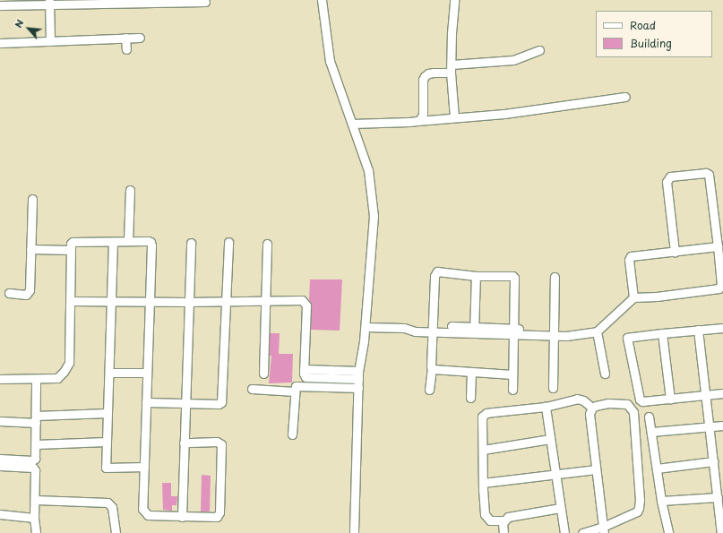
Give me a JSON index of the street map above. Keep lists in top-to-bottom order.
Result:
{
  "legend": ["Road", "Building"],
  "north": "top left"
}
